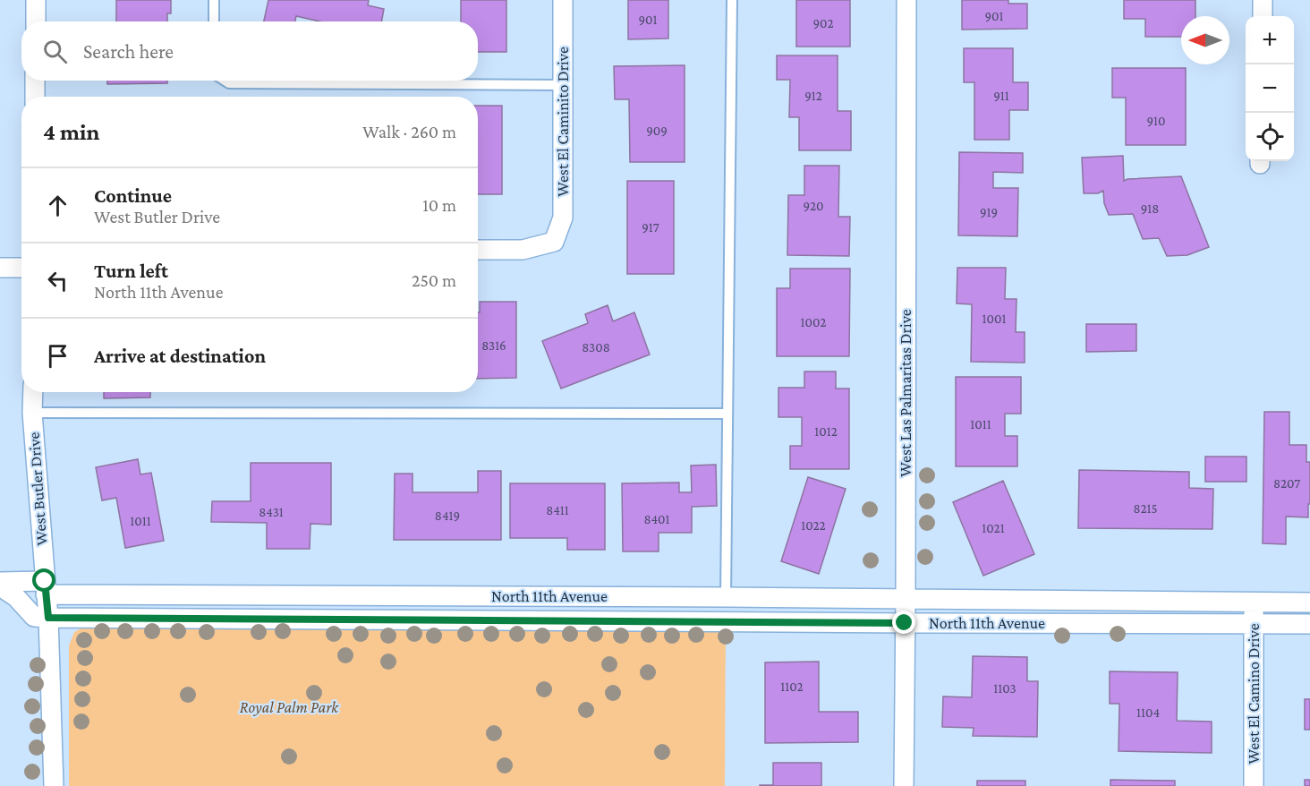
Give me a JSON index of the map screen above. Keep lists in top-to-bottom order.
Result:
{
  "streets": {
    "street": [
      "West El Caminito Drive",
      "West Las Palmaritas Drive",
      "West Butler Drive",
      "North 11th Avenue",
      "West El Camino Drive"
    ]
  },
  "crossings": [
    ["West Las Palmaritas Drive", "North 11th Avenue"],
    ["West Butler Drive", "North 11th Avenue"],
    ["North 11th Avenue", "West El Camino Drive"]
  ],
  "parks": ["Royal Palm Park"],
  "house_numbers": [
    "901",
    "901",
    "902",
    "912",
    "911",
    "910",
    "909",
    "920",
    "918",
    "919",
    "917",
    "1001",
    "1002",
    "8316",
    "8308",
    "1011",
    "1012",
    "8207",
    "8215",
    "8411",
    "8431",
    "8419",
    "8401",
    "1011",
    "1022",
    "1021",
    "1102",
    "1103",
    "1104"
  ],
  "north": "left",
  "page": {
    "map_buttons": ["+", "−"],
    "search": "Search here",
    "heading": ["4 min", "Walk · 260 m"],
    "list": [
      ["Continue", "West Butler Drive", "10 m"],
      ["Turn left", "North 11th Avenue", "250 m"],
      "Arrive at destination"
    ]
  }
}
